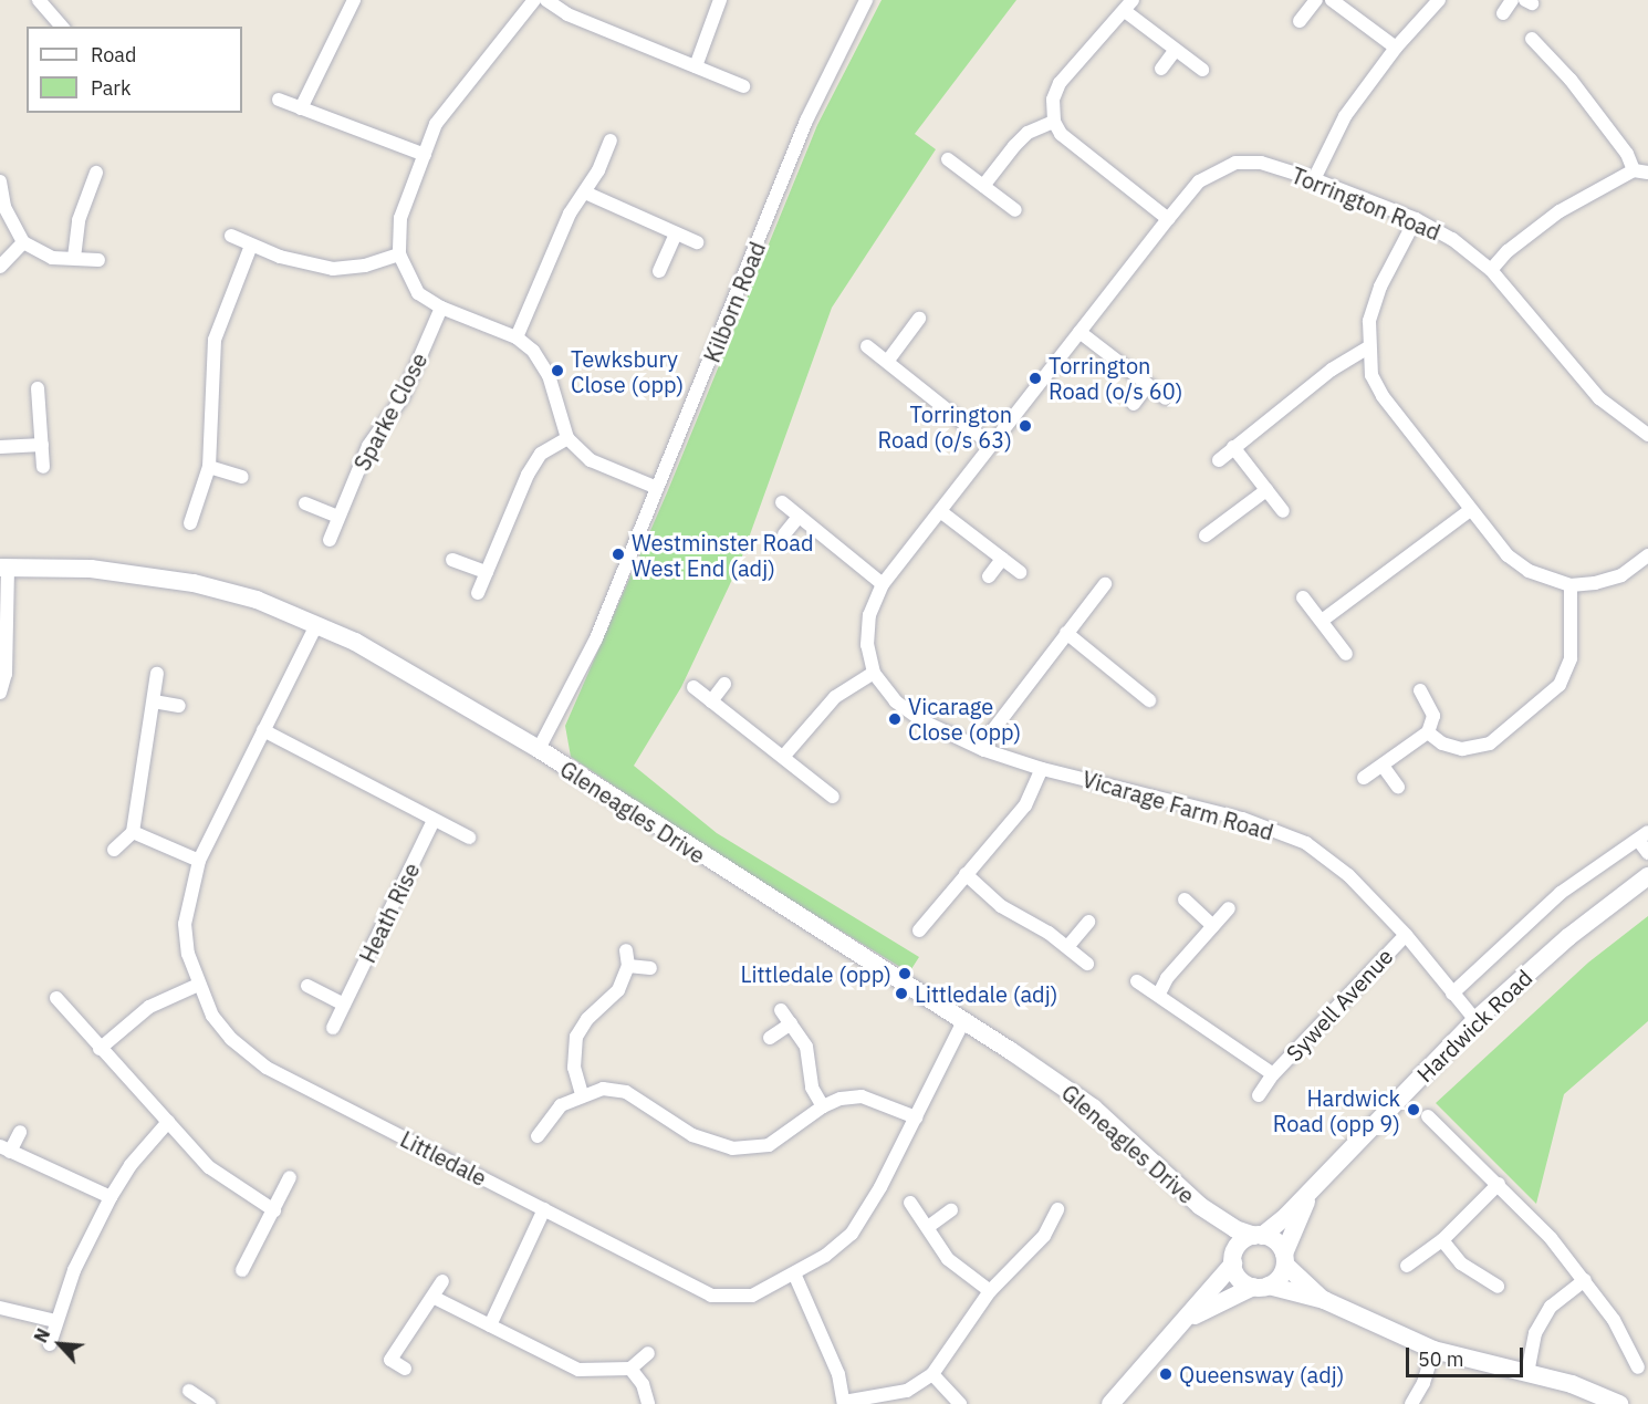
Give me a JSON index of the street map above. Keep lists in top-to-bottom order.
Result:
{
  "streets": {
    "street": [
      "Torrington Road",
      "Kilborn Road",
      "Sparke Close",
      "Vicarage Farm Road",
      "Gleneagles Drive",
      "Heath Rise",
      "Sywell Avenue",
      "Hardwick Road",
      "Littledale"
    ]
  },
  "crossings": [
    ["Torrington Road", "Vicarage Farm Road"],
    ["Kilborn Road", "Gleneagles Drive"],
    ["Vicarage Farm Road", "Sywell Avenue"],
    ["Vicarage Farm Road", "Hardwick Road"],
    ["Gleneagles Drive", "Hardwick Road"],
    ["Gleneagles Drive", "Littledale"]
  ],
  "places": [
    "Tewksbury Close (opp)",
    "Torrington Road (o/s 60)",
    "Torrington Road (o/s 63)",
    "Westminster Road West End (adj)",
    "Vicarage Close (opp)",
    "Littledale (opp)",
    "Littledale (adj)",
    "Hardwick Road (opp 9)",
    "Queensway (adj)"
  ],
  "legend": ["Road", "Park"],
  "scale_bar": "50 m",
  "north": "top left"
}
